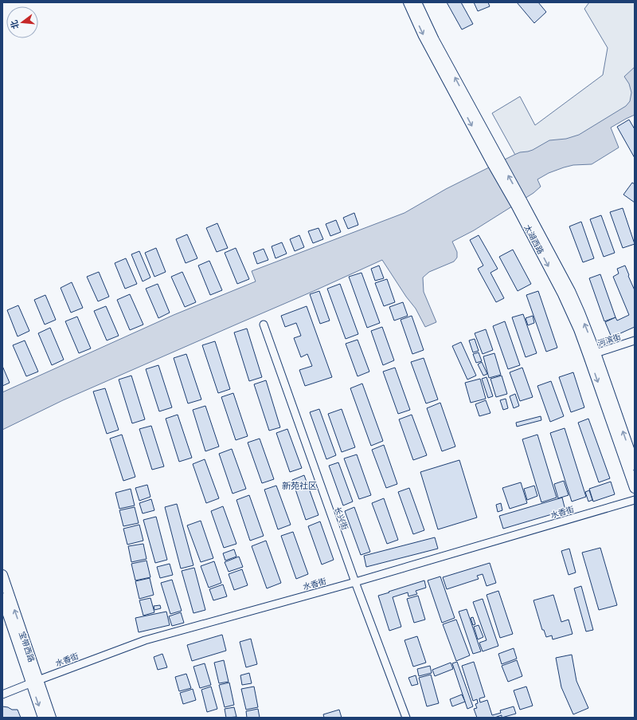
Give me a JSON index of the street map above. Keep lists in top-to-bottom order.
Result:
{
  "streets": {
    "main road": ["太湖西路", "宝带西路"],
    "street": ["河滨街", "水香街", "长兴街"]
  },
  "crossings": [
    ["太湖西路", "河滨街"],
    ["水香街", "长兴街"],
    ["水香街", "宝带西路"]
  ],
  "districts": ["新苑社区"],
  "north": "left"
}
